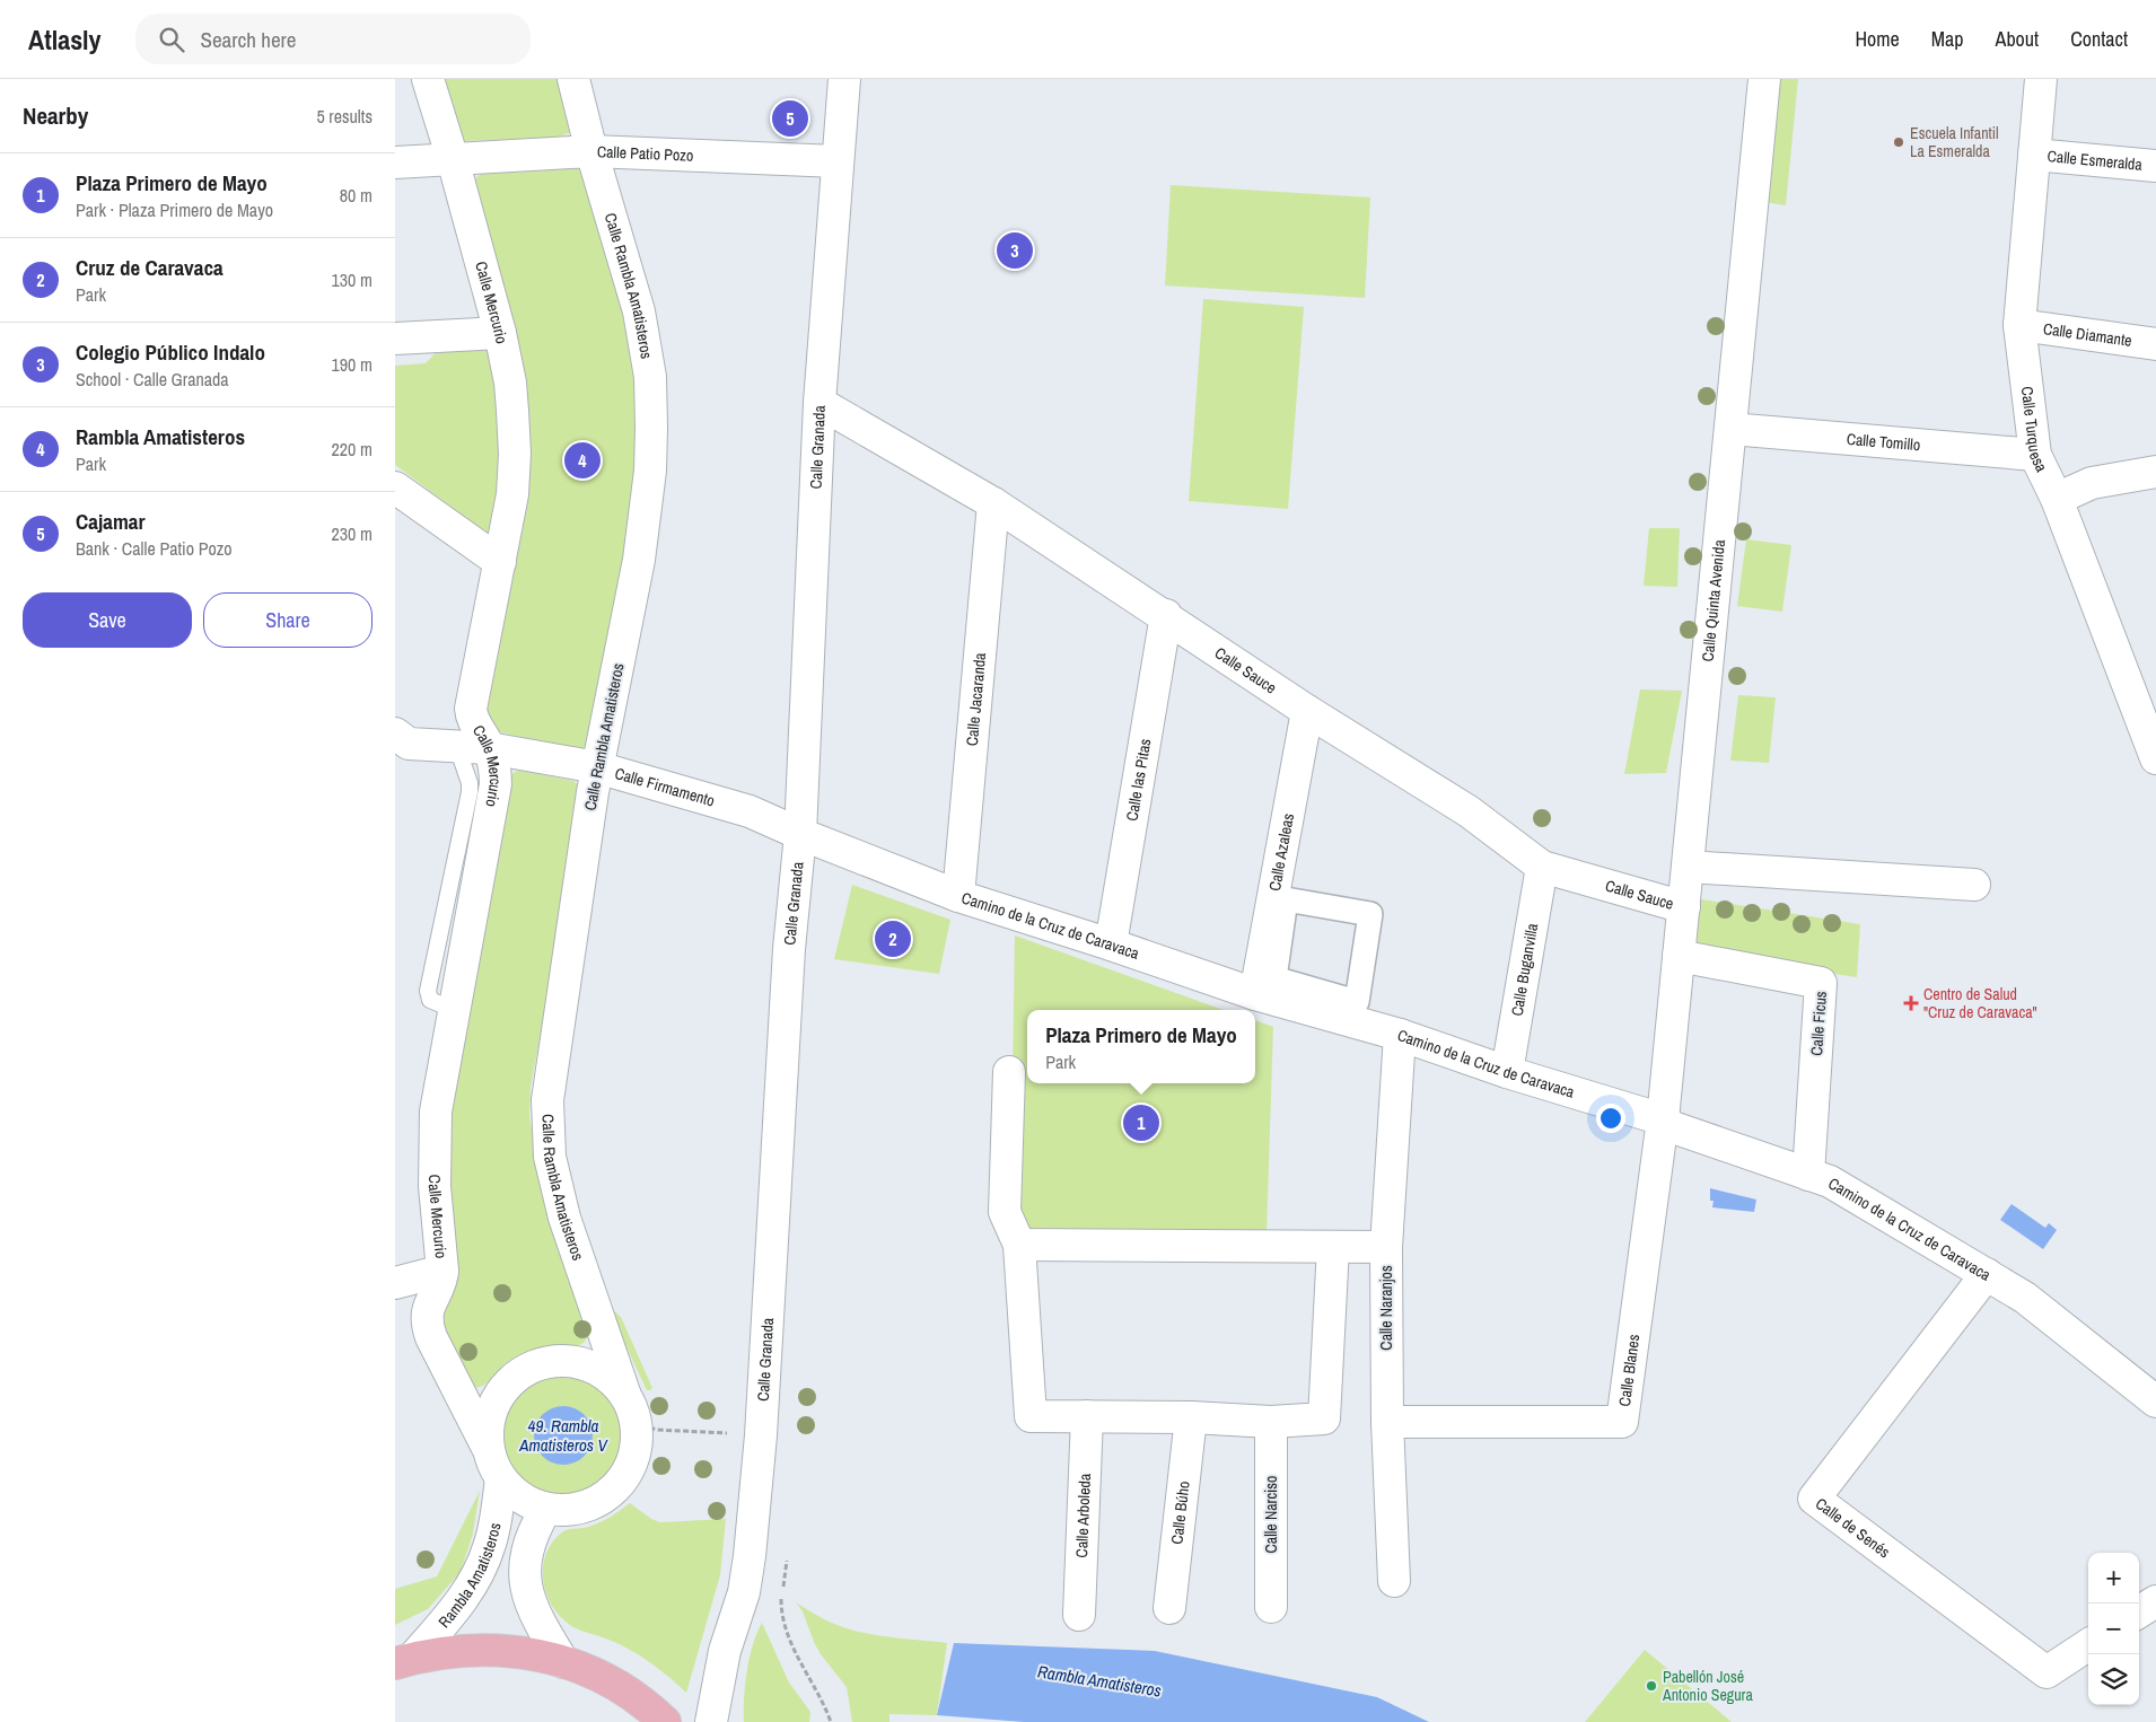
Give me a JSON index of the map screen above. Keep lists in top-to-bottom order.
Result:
{
  "streets": {
    "street": [
      "Calle Patio Pozo",
      "Calle Esmeralda",
      "Calle Rambla Amatisteros",
      "Calle Mercurio",
      "Calle Diamante",
      "Calle Turquesa",
      "Calle Tomillo",
      "Calle Granada",
      "Calle Quinta Avenida",
      "Calle Sauce",
      "Calle Jacaranda",
      "Calle las Pitas",
      "Calle Firmamento",
      "Calle Azaleas",
      "Camino de la Cruz de Caravaca",
      "Calle Buganvilla",
      "Calle Ficus",
      "Calle Naranjos",
      "Calle Blanes",
      "Calle Búho",
      "Calle Narciso",
      "Calle Arboleda",
      "Calle de Senés",
      "Rambla Amatisteros"
    ]
  },
  "crossings": [
    ["Calle Patio Pozo", "Calle Rambla Amatisteros"],
    ["Calle Patio Pozo", "Calle Mercurio"],
    ["Calle Patio Pozo", "Calle Granada"],
    ["Calle Esmeralda", "Calle Turquesa"],
    ["Calle Rambla Amatisteros", "Calle Mercurio"],
    ["Calle Rambla Amatisteros", "Calle Firmamento"],
    ["Calle Rambla Amatisteros", "Rambla Amatisteros"],
    ["Calle Mercurio", "Calle Firmamento"],
    ["Calle Mercurio", "Rambla Amatisteros"],
    ["Calle Diamante", "Calle Turquesa"],
    ["Calle Turquesa", "Calle Tomillo"],
    ["Calle Tomillo", "Calle Quinta Avenida"],
    ["Calle Granada", "Calle Sauce"],
    ["Calle Granada", "Calle Firmamento"],
    ["Calle Granada", "Camino de la Cruz de Caravaca"],
    ["Calle Quinta Avenida", "Calle Sauce"],
    ["Calle Quinta Avenida", "Camino de la Cruz de Caravaca"],
    ["Calle Quinta Avenida", "Calle Ficus"],
    ["Calle Quinta Avenida", "Calle Blanes"],
    ["Calle Sauce", "Calle Jacaranda"],
    ["Calle Sauce", "Calle las Pitas"],
    ["Calle Sauce", "Calle Azaleas"],
    ["Calle Sauce", "Calle Buganvilla"],
    ["Calle Jacaranda", "Camino de la Cruz de Caravaca"],
    ["Calle las Pitas", "Camino de la Cruz de Caravaca"],
    ["Calle Firmamento", "Camino de la Cruz de Caravaca"],
    ["Calle Azaleas", "Camino de la Cruz de Caravaca"],
    ["Camino de la Cruz de Caravaca", "Calle Buganvilla"],
    ["Camino de la Cruz de Caravaca", "Calle Ficus"],
    ["Camino de la Cruz de Caravaca", "Calle Naranjos"],
    ["Camino de la Cruz de Caravaca", "Calle Blanes"],
    ["Camino de la Cruz de Caravaca", "Calle de Senés"],
    ["Calle Naranjos", "Calle Blanes"]
  ],
  "water": ["49. Rambla Amatisteros V", "Rambla Amatisteros"],
  "places": {
    "other": ["Escuela Infantil La Esmeralda", "Pabellón José Antonio Segura"],
    "health": ["Centro de Salud \"Cruz de Caravaca\""]
  },
  "page": {
    "header": "Atlasly",
    "search": "Search here",
    "nav": [
      "Home",
      "Map",
      "About",
      "Contact"
    ],
    "heading": ["Nearby", "5 results"],
    "pins": [
      "5",
      "3",
      "4",
      "2",
      "1"
    ],
    "list": [
      {
        "mark": "1",
        "name": "Plaza Primero de Mayo",
        "note": "Park · Plaza Primero de Mayo",
        "value": "80 m"
      },
      {
        "mark": "2",
        "name": "Cruz de Caravaca",
        "note": "Park",
        "value": "130 m"
      },
      {
        "mark": "3",
        "name": "Colegio Público Indalo",
        "note": "School · Calle Granada",
        "value": "190 m"
      },
      {
        "mark": "4",
        "name": "Rambla Amatisteros",
        "note": "Park",
        "value": "220 m"
      },
      {
        "mark": "5",
        "name": "Cajamar",
        "note": "Bank · Calle Patio Pozo",
        "value": "230 m"
      }
    ],
    "buttons": ["Save", "Share"],
    "popup": ["Plaza Primero de Mayo", "Park"],
    "map_buttons": ["+", "−"]
  }
}
